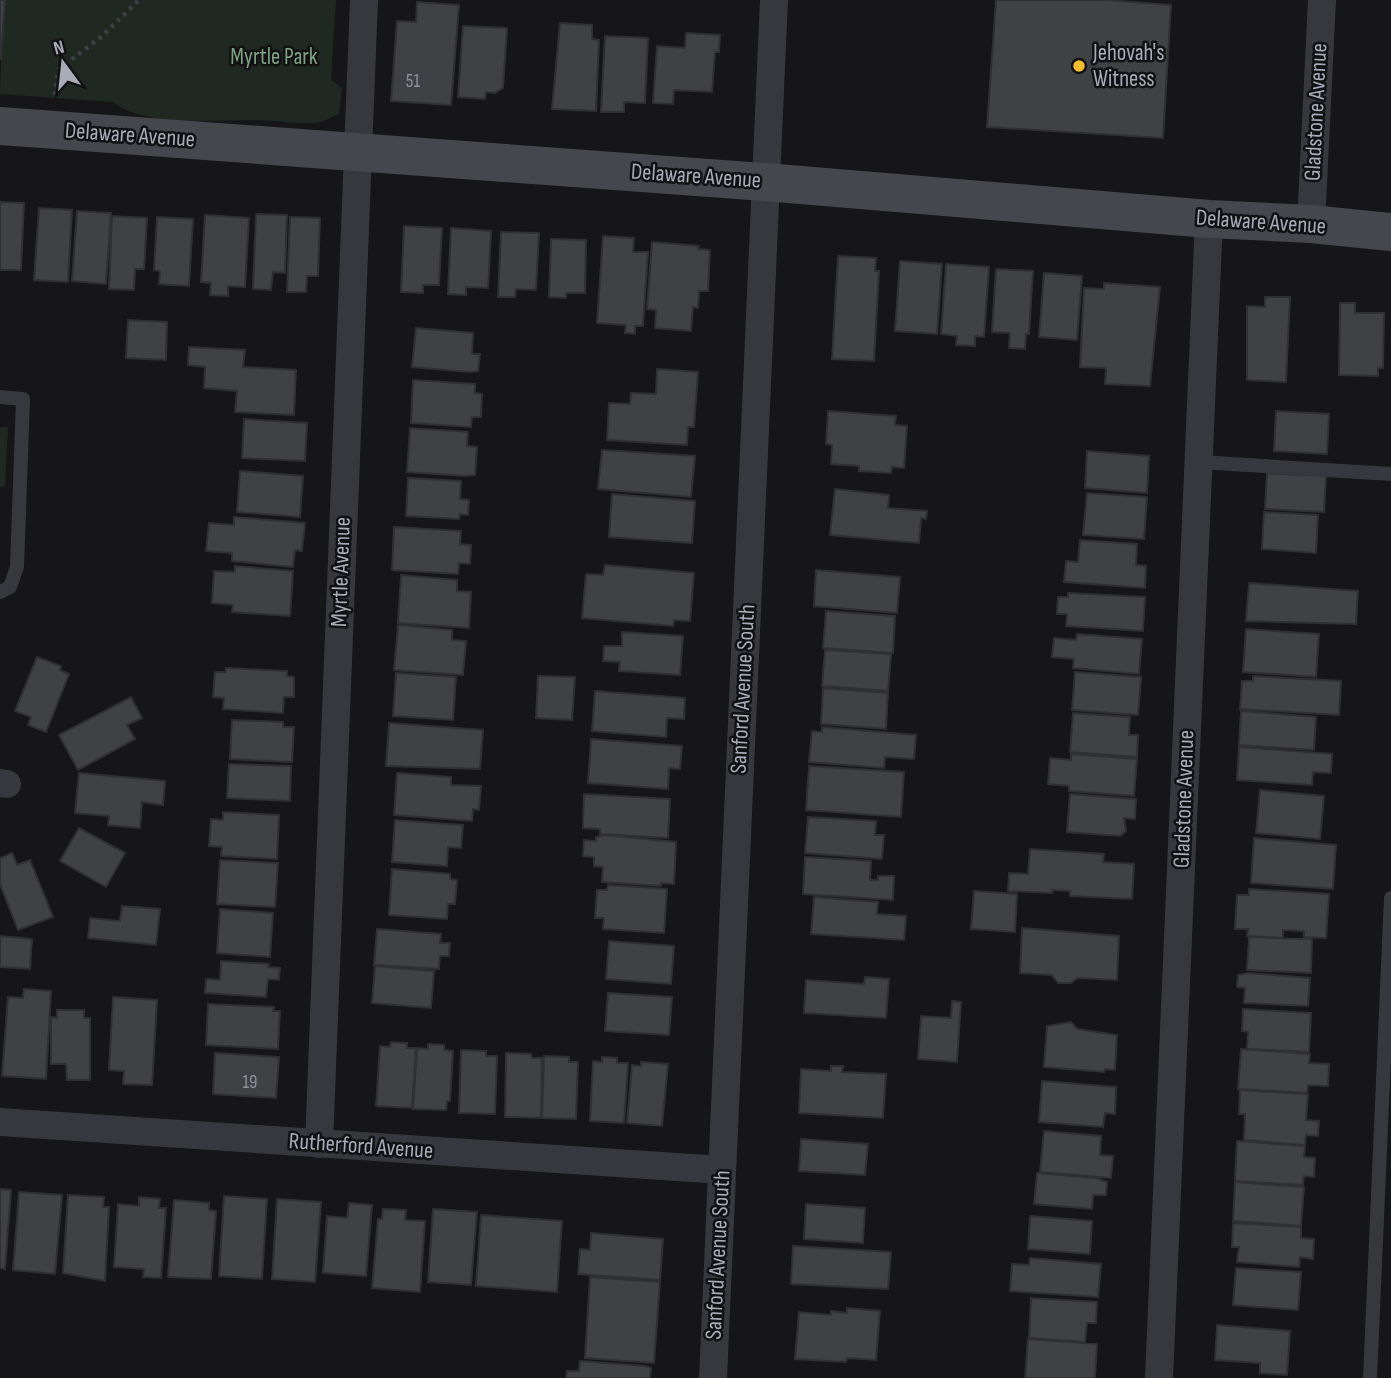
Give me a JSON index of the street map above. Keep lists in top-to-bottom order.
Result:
{
  "streets": {
    "street": [
      "Gladstone Avenue",
      "Delaware Avenue",
      "Myrtle Avenue",
      "Sanford Avenue South",
      "Rutherford Avenue"
    ]
  },
  "crossings": [
    ["Gladstone Avenue", "Delaware Avenue"],
    ["Delaware Avenue", "Myrtle Avenue"],
    ["Delaware Avenue", "Sanford Avenue South"],
    ["Myrtle Avenue", "Rutherford Avenue"],
    ["Sanford Avenue South", "Rutherford Avenue"]
  ],
  "parks": ["Myrtle Park"],
  "places": ["Jehovah's Witness"],
  "house_numbers": ["51", "19"],
  "north": "top"
}
